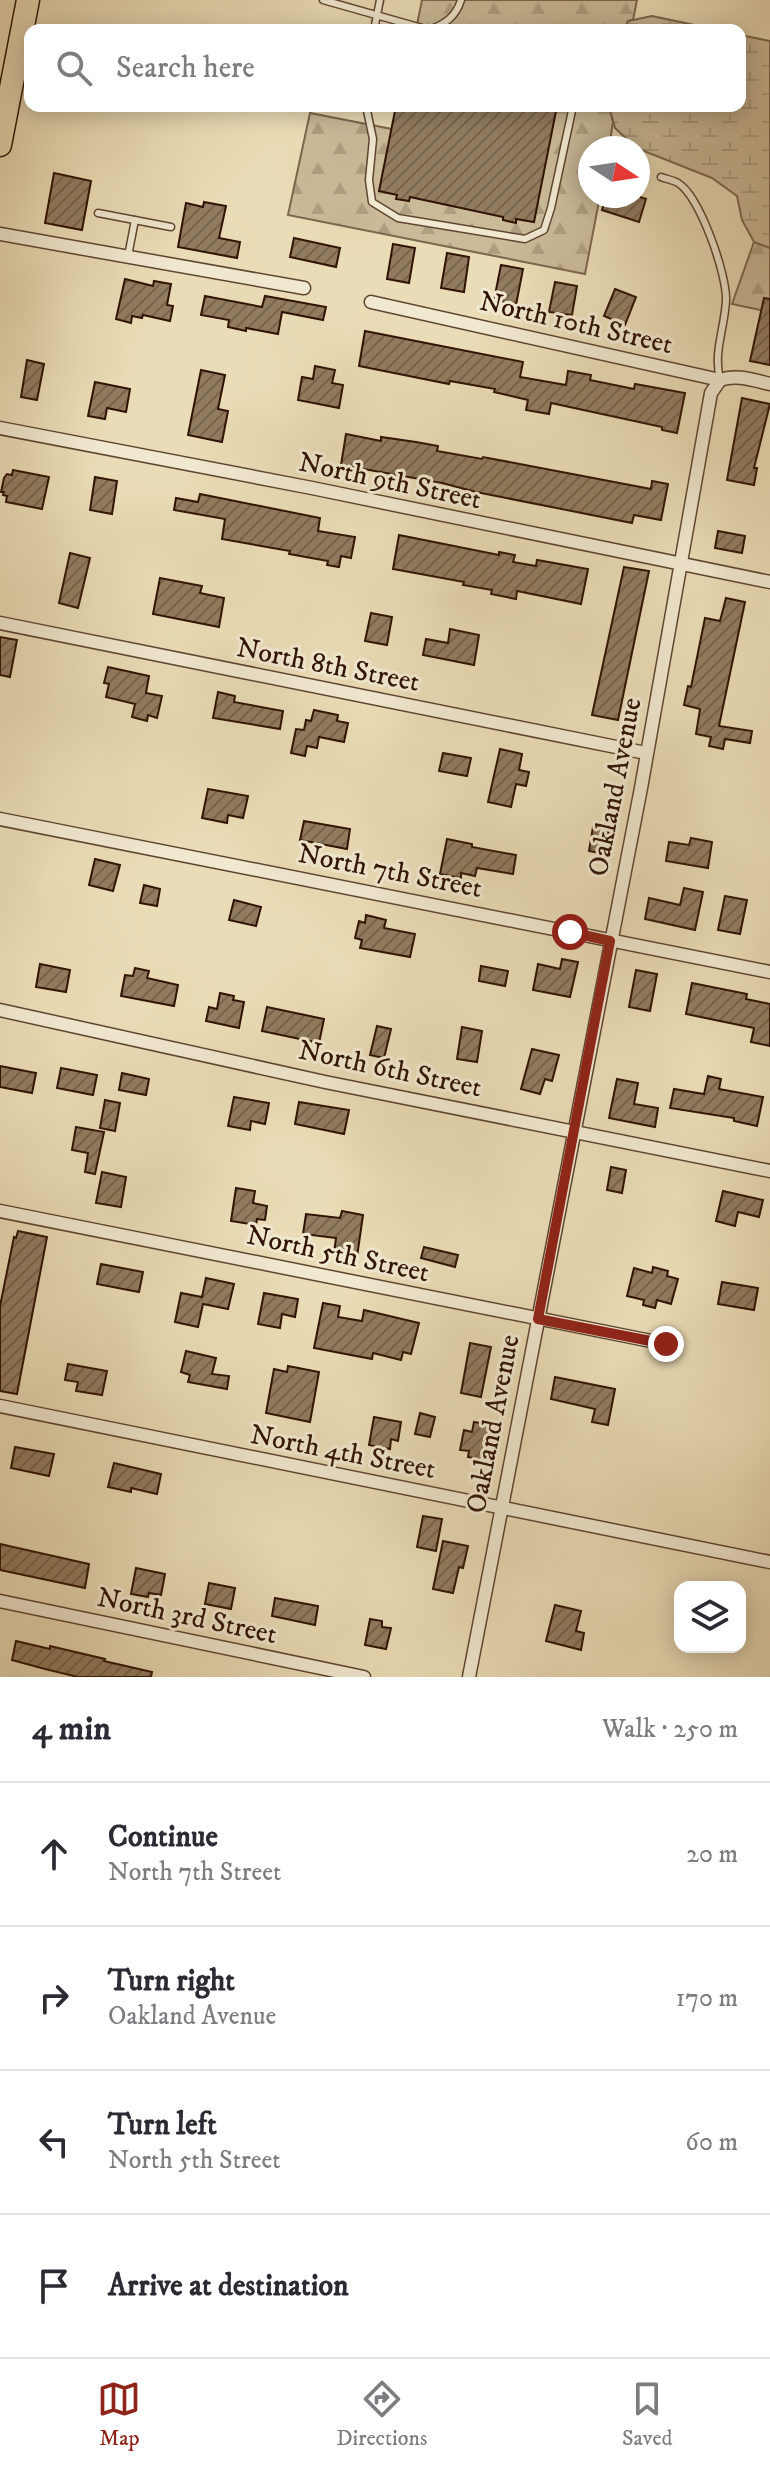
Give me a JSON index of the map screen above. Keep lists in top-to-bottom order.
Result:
{
  "streets": {
    "street": [
      "North 10th Street",
      "North 9th Street",
      "North 8th Street",
      "Oakland Avenue",
      "North 7th Street",
      "North 6th Street",
      "North 5th Street",
      "North 4th Street",
      "North 3rd Street"
    ]
  },
  "crossings": [
    ["North 10th Street", "Oakland Avenue"],
    ["North 9th Street", "Oakland Avenue"],
    ["North 8th Street", "Oakland Avenue"],
    ["Oakland Avenue", "North 7th Street"],
    ["Oakland Avenue", "North 6th Street"],
    ["Oakland Avenue", "North 5th Street"],
    ["Oakland Avenue", "North 4th Street"]
  ],
  "north": "right",
  "page": {
    "search": "Search here",
    "heading": ["4 min", "Walk · 250 m"],
    "list": [
      ["Continue", "North 7th Street", "20 m"],
      ["Turn right", "Oakland Avenue", "170 m"],
      ["Turn left", "North 5th Street", "60 m"],
      "Arrive at destination"
    ],
    "nav": ["Map", "Directions", "Saved"]
  }
}
